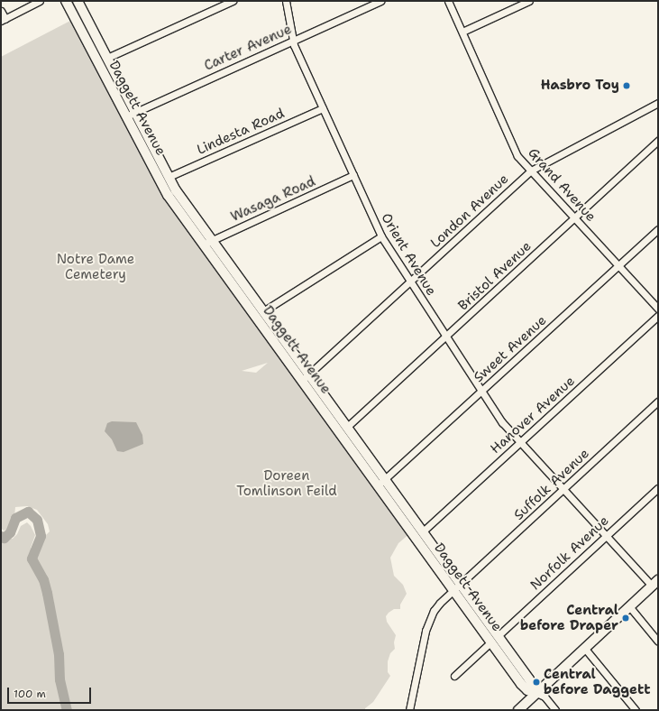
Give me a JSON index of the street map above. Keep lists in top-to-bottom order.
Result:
{
  "streets": {
    "street": [
      "Carter Avenue",
      "Daggett Avenue",
      "Lindesta Road",
      "Grand Avenue",
      "Wasaga Road",
      "London Avenue",
      "Orient Avenue",
      "Bristol Avenue",
      "Sweet Avenue",
      "Hanover Avenue",
      "Suffolk Avenue",
      "Norfolk Avenue"
    ]
  },
  "crossings": [
    ["Carter Avenue", "Daggett Avenue"],
    ["Carter Avenue", "Orient Avenue"],
    ["Daggett Avenue", "Lindesta Road"],
    ["Daggett Avenue", "Wasaga Road"],
    ["Daggett Avenue", "London Avenue"],
    ["Daggett Avenue", "Bristol Avenue"],
    ["Daggett Avenue", "Sweet Avenue"],
    ["Daggett Avenue", "Hanover Avenue"],
    ["Daggett Avenue", "Suffolk Avenue"],
    ["Daggett Avenue", "Norfolk Avenue"],
    ["Lindesta Road", "Orient Avenue"],
    ["Grand Avenue", "London Avenue"],
    ["Grand Avenue", "Bristol Avenue"],
    ["Grand Avenue", "Sweet Avenue"],
    ["Wasaga Road", "Orient Avenue"],
    ["London Avenue", "Orient Avenue"],
    ["Orient Avenue", "Bristol Avenue"],
    ["Orient Avenue", "Sweet Avenue"],
    ["Orient Avenue", "Hanover Avenue"],
    ["Orient Avenue", "Suffolk Avenue"],
    ["Orient Avenue", "Norfolk Avenue"]
  ],
  "parks": ["Notre Dame Cemetery", "Doreen Tomlinson Feild"],
  "places": ["Hasbro Toy", "Central before Draper", "Central before Daggett"],
  "scale_bar": "100 m"
}
